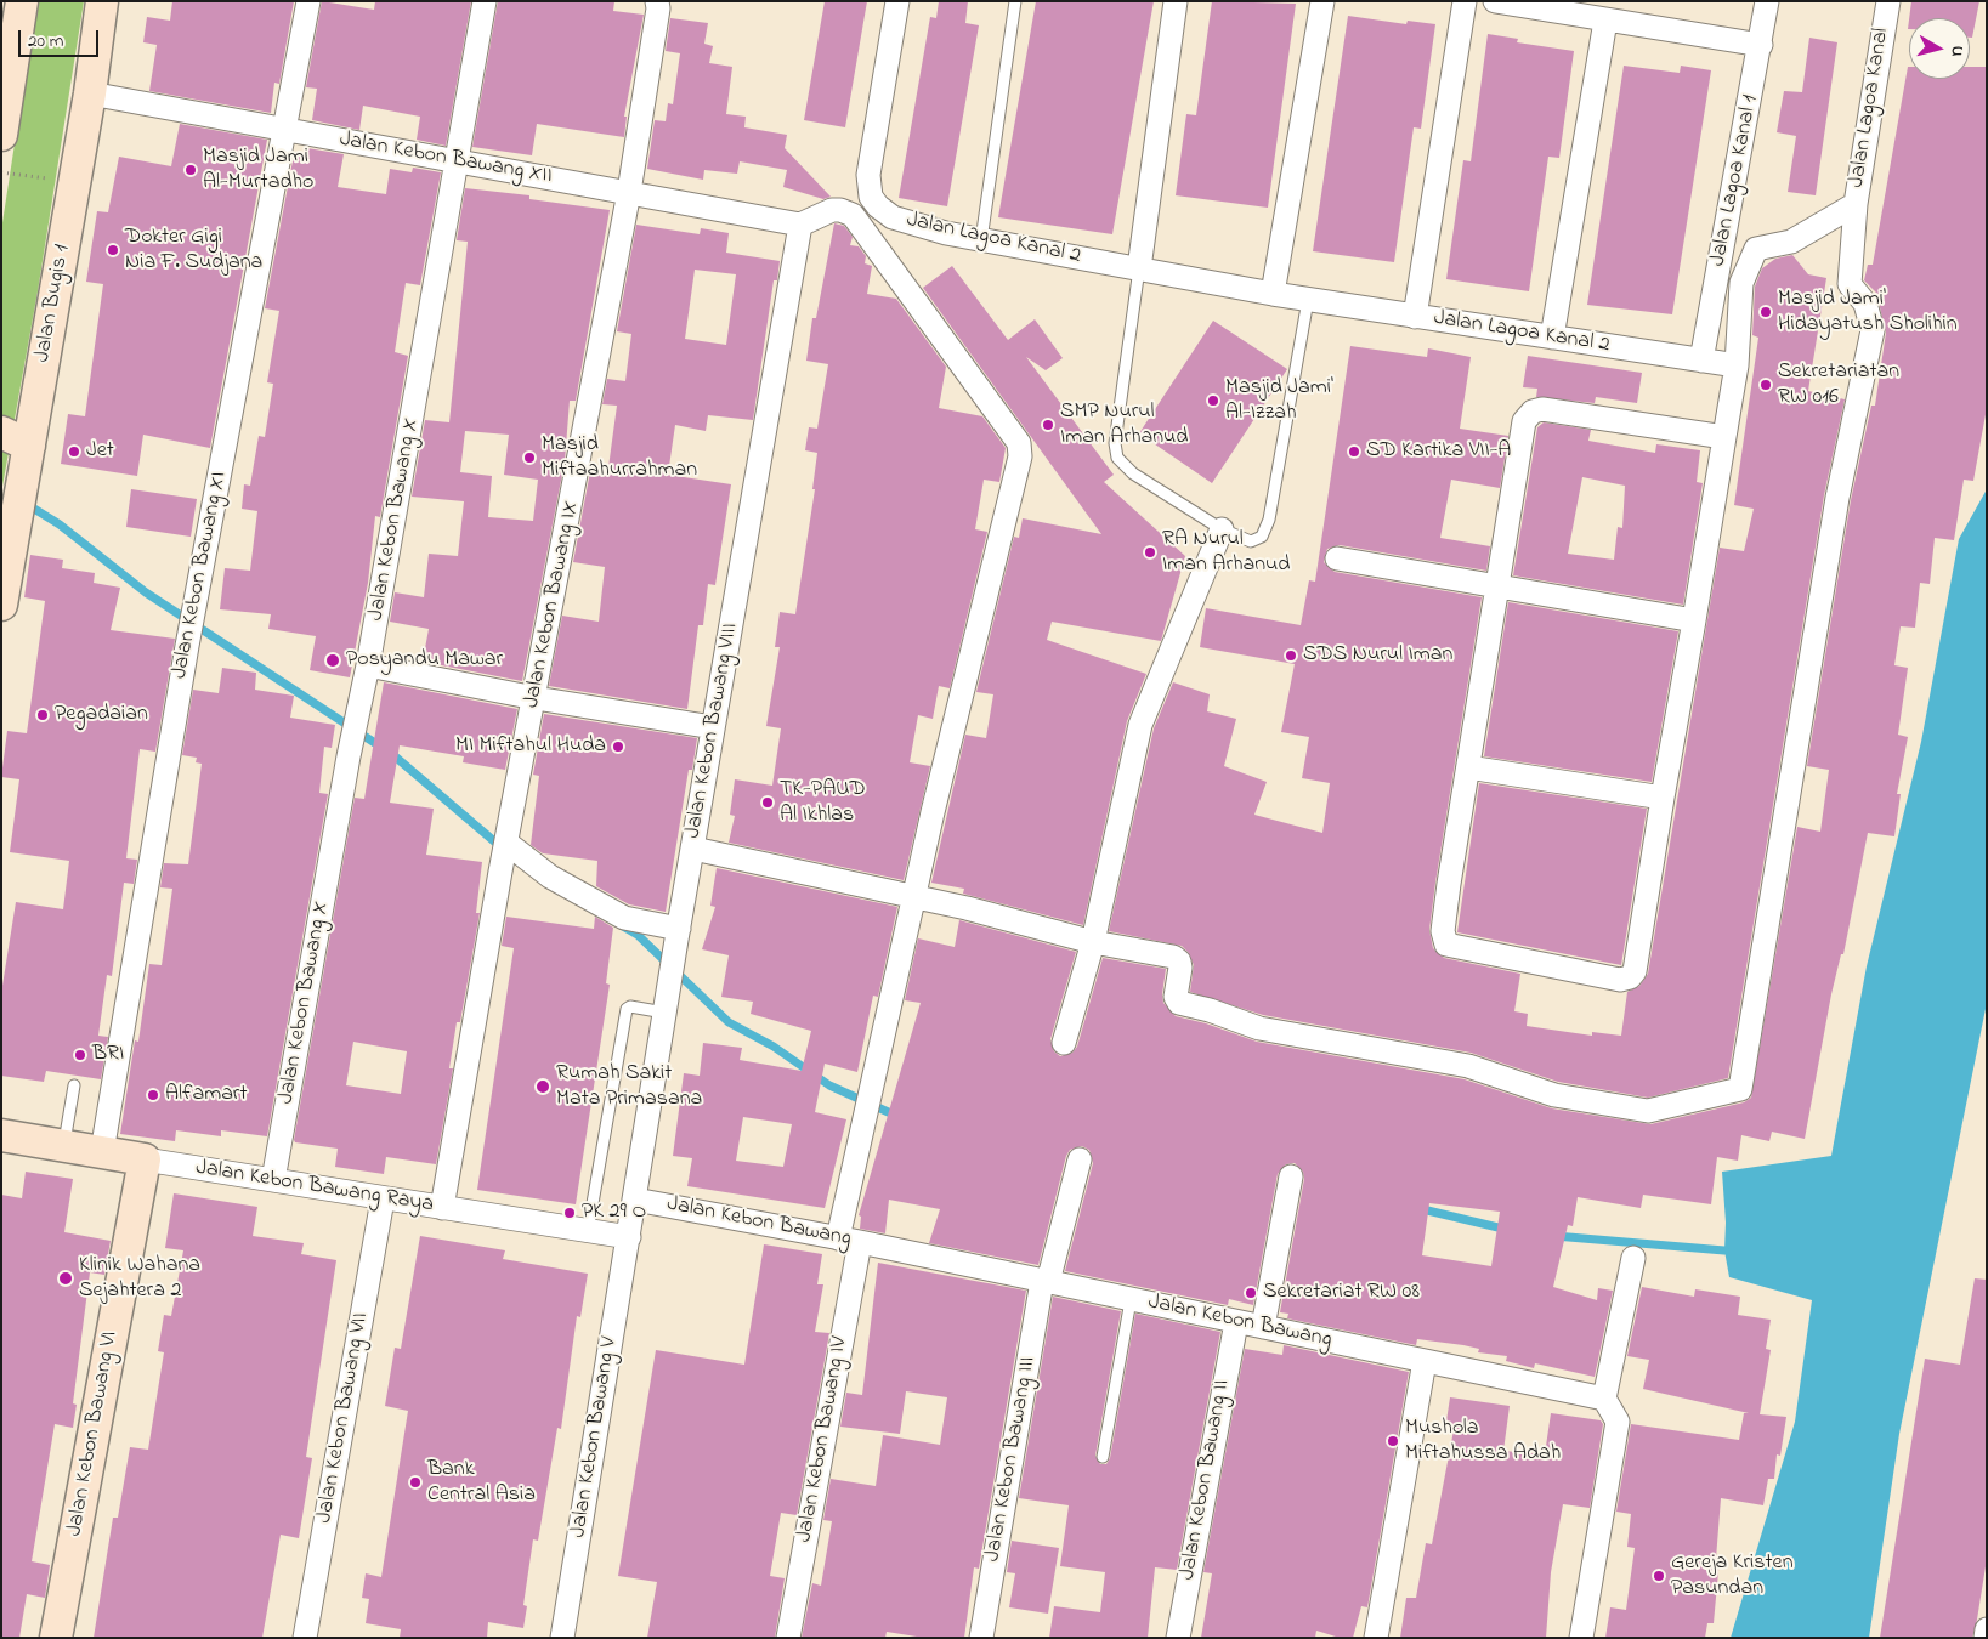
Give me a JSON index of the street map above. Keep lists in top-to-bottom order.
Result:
{
  "streets": {
    "street": [
      "Jalan Lagoa Kanal",
      "Jalan Kebon Bawang XII",
      "Jalan Lagoa Kanal 1",
      "Jalan Lagoa Kanal 2",
      "Jalan Bugis 1",
      "Jalan Kebon Bawang X",
      "Jalan Kebon Bawang XI",
      "Jalan Kebon Bawang IX",
      "Jalan Kebon Bawang VIII",
      "Jalan Kebon Bawang Raya",
      "Jalan Kebon Bawang",
      "Jalan Kebon Bawang VII",
      "Jalan Kebon Bawang VI",
      "Jalan Kebon Bawang V",
      "Jalan Kebon Bawang IV",
      "Jalan Kebon Bawang III",
      "Jalan Kebon Bawang II"
    ]
  },
  "crossings": [
    ["Jalan Lagoa Kanal", "Jalan Lagoa Kanal 2"],
    ["Jalan Kebon Bawang XII", "Jalan Bugis 1"],
    ["Jalan Kebon Bawang XII", "Jalan Kebon Bawang X"],
    ["Jalan Kebon Bawang XII", "Jalan Kebon Bawang XI"],
    ["Jalan Kebon Bawang XII", "Jalan Kebon Bawang IX"],
    ["Jalan Kebon Bawang XII", "Jalan Kebon Bawang VIII"],
    ["Jalan Kebon Bawang XII", "Jalan Kebon Bawang IV"],
    ["Jalan Lagoa Kanal 1", "Jalan Lagoa Kanal 2"],
    ["Jalan Kebon Bawang X", "Jalan Kebon Bawang Raya"],
    ["Jalan Kebon Bawang XI", "Jalan Kebon Bawang Raya"],
    ["Jalan Kebon Bawang IX", "Jalan Kebon Bawang Raya"],
    ["Jalan Kebon Bawang VIII", "Jalan Kebon Bawang Raya"],
    ["Jalan Kebon Bawang VIII", "Jalan Kebon Bawang"],
    ["Jalan Kebon Bawang VIII", "Jalan Kebon Bawang V"],
    ["Jalan Kebon Bawang VIII", "Jalan Kebon Bawang IV"],
    ["Jalan Kebon Bawang Raya", "Jalan Kebon Bawang VII"],
    ["Jalan Kebon Bawang Raya", "Jalan Kebon Bawang VI"],
    ["Jalan Kebon Bawang Raya", "Jalan Kebon Bawang V"],
    ["Jalan Kebon Bawang", "Jalan Kebon Bawang IV"],
    ["Jalan Kebon Bawang", "Jalan Kebon Bawang III"],
    ["Jalan Kebon Bawang", "Jalan Kebon Bawang II"]
  ],
  "places": [
    "Masjid Jami Al-Murtadho",
    "Dokter Gigi Nia F. Sudjana",
    "Masjid Jami' Hidayatush Sholihin",
    "Sekretariatan RW 016",
    "Masjid Jami' Al-Izzah",
    "SMP Nurul Iman Arhanud",
    "Jet",
    "SD Kartika VII-A",
    "Masjid Miftaahurrahman",
    "RA Nurul Iman Arhanud",
    "SDS Nurul Iman",
    "Posyandu Mawar",
    "Pegadaian",
    "MI Miftahul Huda",
    "TK-PAUD Al Ikhlas",
    "BRI",
    "Rumah Sakit Mata Primasana",
    "Alfamart",
    "PK 29 O",
    "Klinik Wahana Sejahtera 2",
    "Sekretariat RW 08",
    "Mushola Miftahussa Adah",
    "Bank Central Asia",
    "Gereja Kristen Pasundan"
  ],
  "scale_bar": "20 m",
  "north": "right"
}
